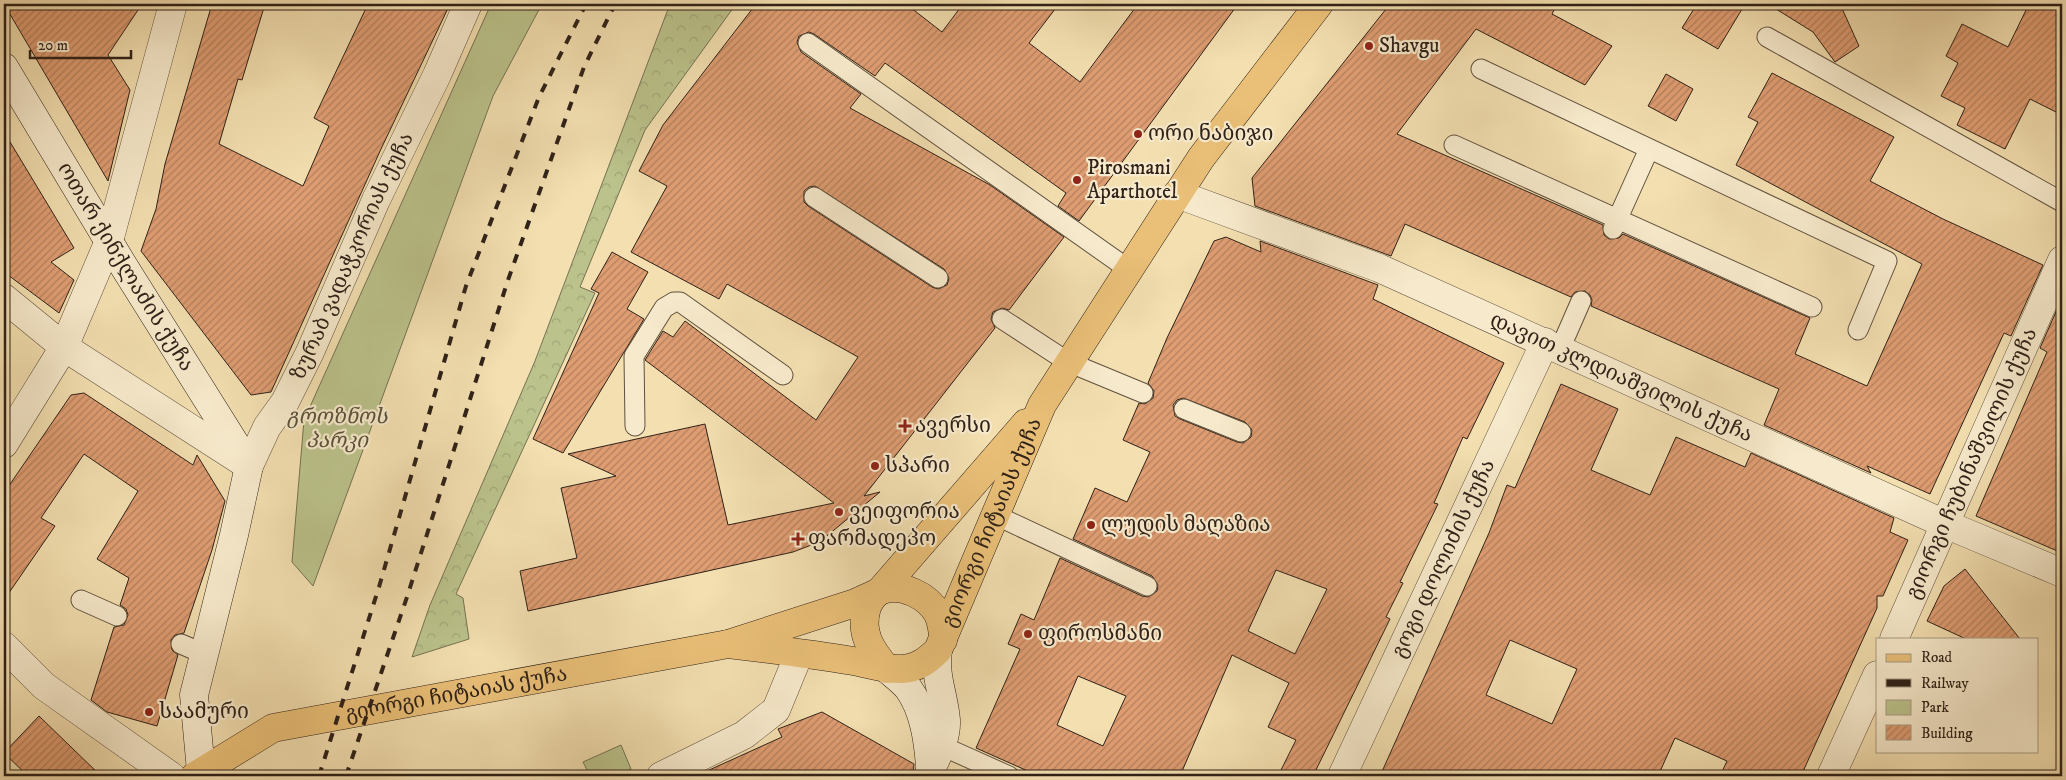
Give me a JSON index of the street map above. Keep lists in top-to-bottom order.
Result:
{
  "streets": {
    "main road": ["გიორგი ჩიტაიას ქუჩა"],
    "street": [
      "ზურაბ ვადაჭკორიას ქუჩა",
      "ოთარ ქინქლაძის ქუჩა",
      "დავით კლდიაშვილის ქუჩა",
      "გიორგი ჩუბინაშვილის ქუჩა",
      "გოგი დოლიძის ქუჩა"
    ]
  },
  "crossings": [
    ["ზურაბ ვადაჭკორიას ქუჩა", "ოთარ ქინქლაძის ქუჩა"],
    ["ზურაბ ვადაჭკორიას ქუჩა", "გიორგი ჩიტაიას ქუჩა"],
    ["დავით კლდიაშვილის ქუჩა", "გიორგი ჩუბინაშვილის ქუჩა"],
    ["დავით კლდიაშვილის ქუჩა", "გიორგი ჩიტაიას ქუჩა"],
    ["დავით კლდიაშვილის ქუჩა", "გოგი დოლიძის ქუჩა"]
  ],
  "parks": ["გროზნოს პარკი"],
  "places": {
    "other": [
      "Shavgu",
      "ორი ნაბიჯი",
      "Pirosmani Aparthotel",
      "სპარი",
      "ვეიფორია",
      "ლუდის მაღაზია",
      "ფიროსმანი",
      "საამური"
    ],
    "health": ["ავერსი", "ფარმადეპო"]
  },
  "legend": [
    "Road",
    "Railway",
    "Park",
    "Building"
  ],
  "scale_bar": "20 m"
}
